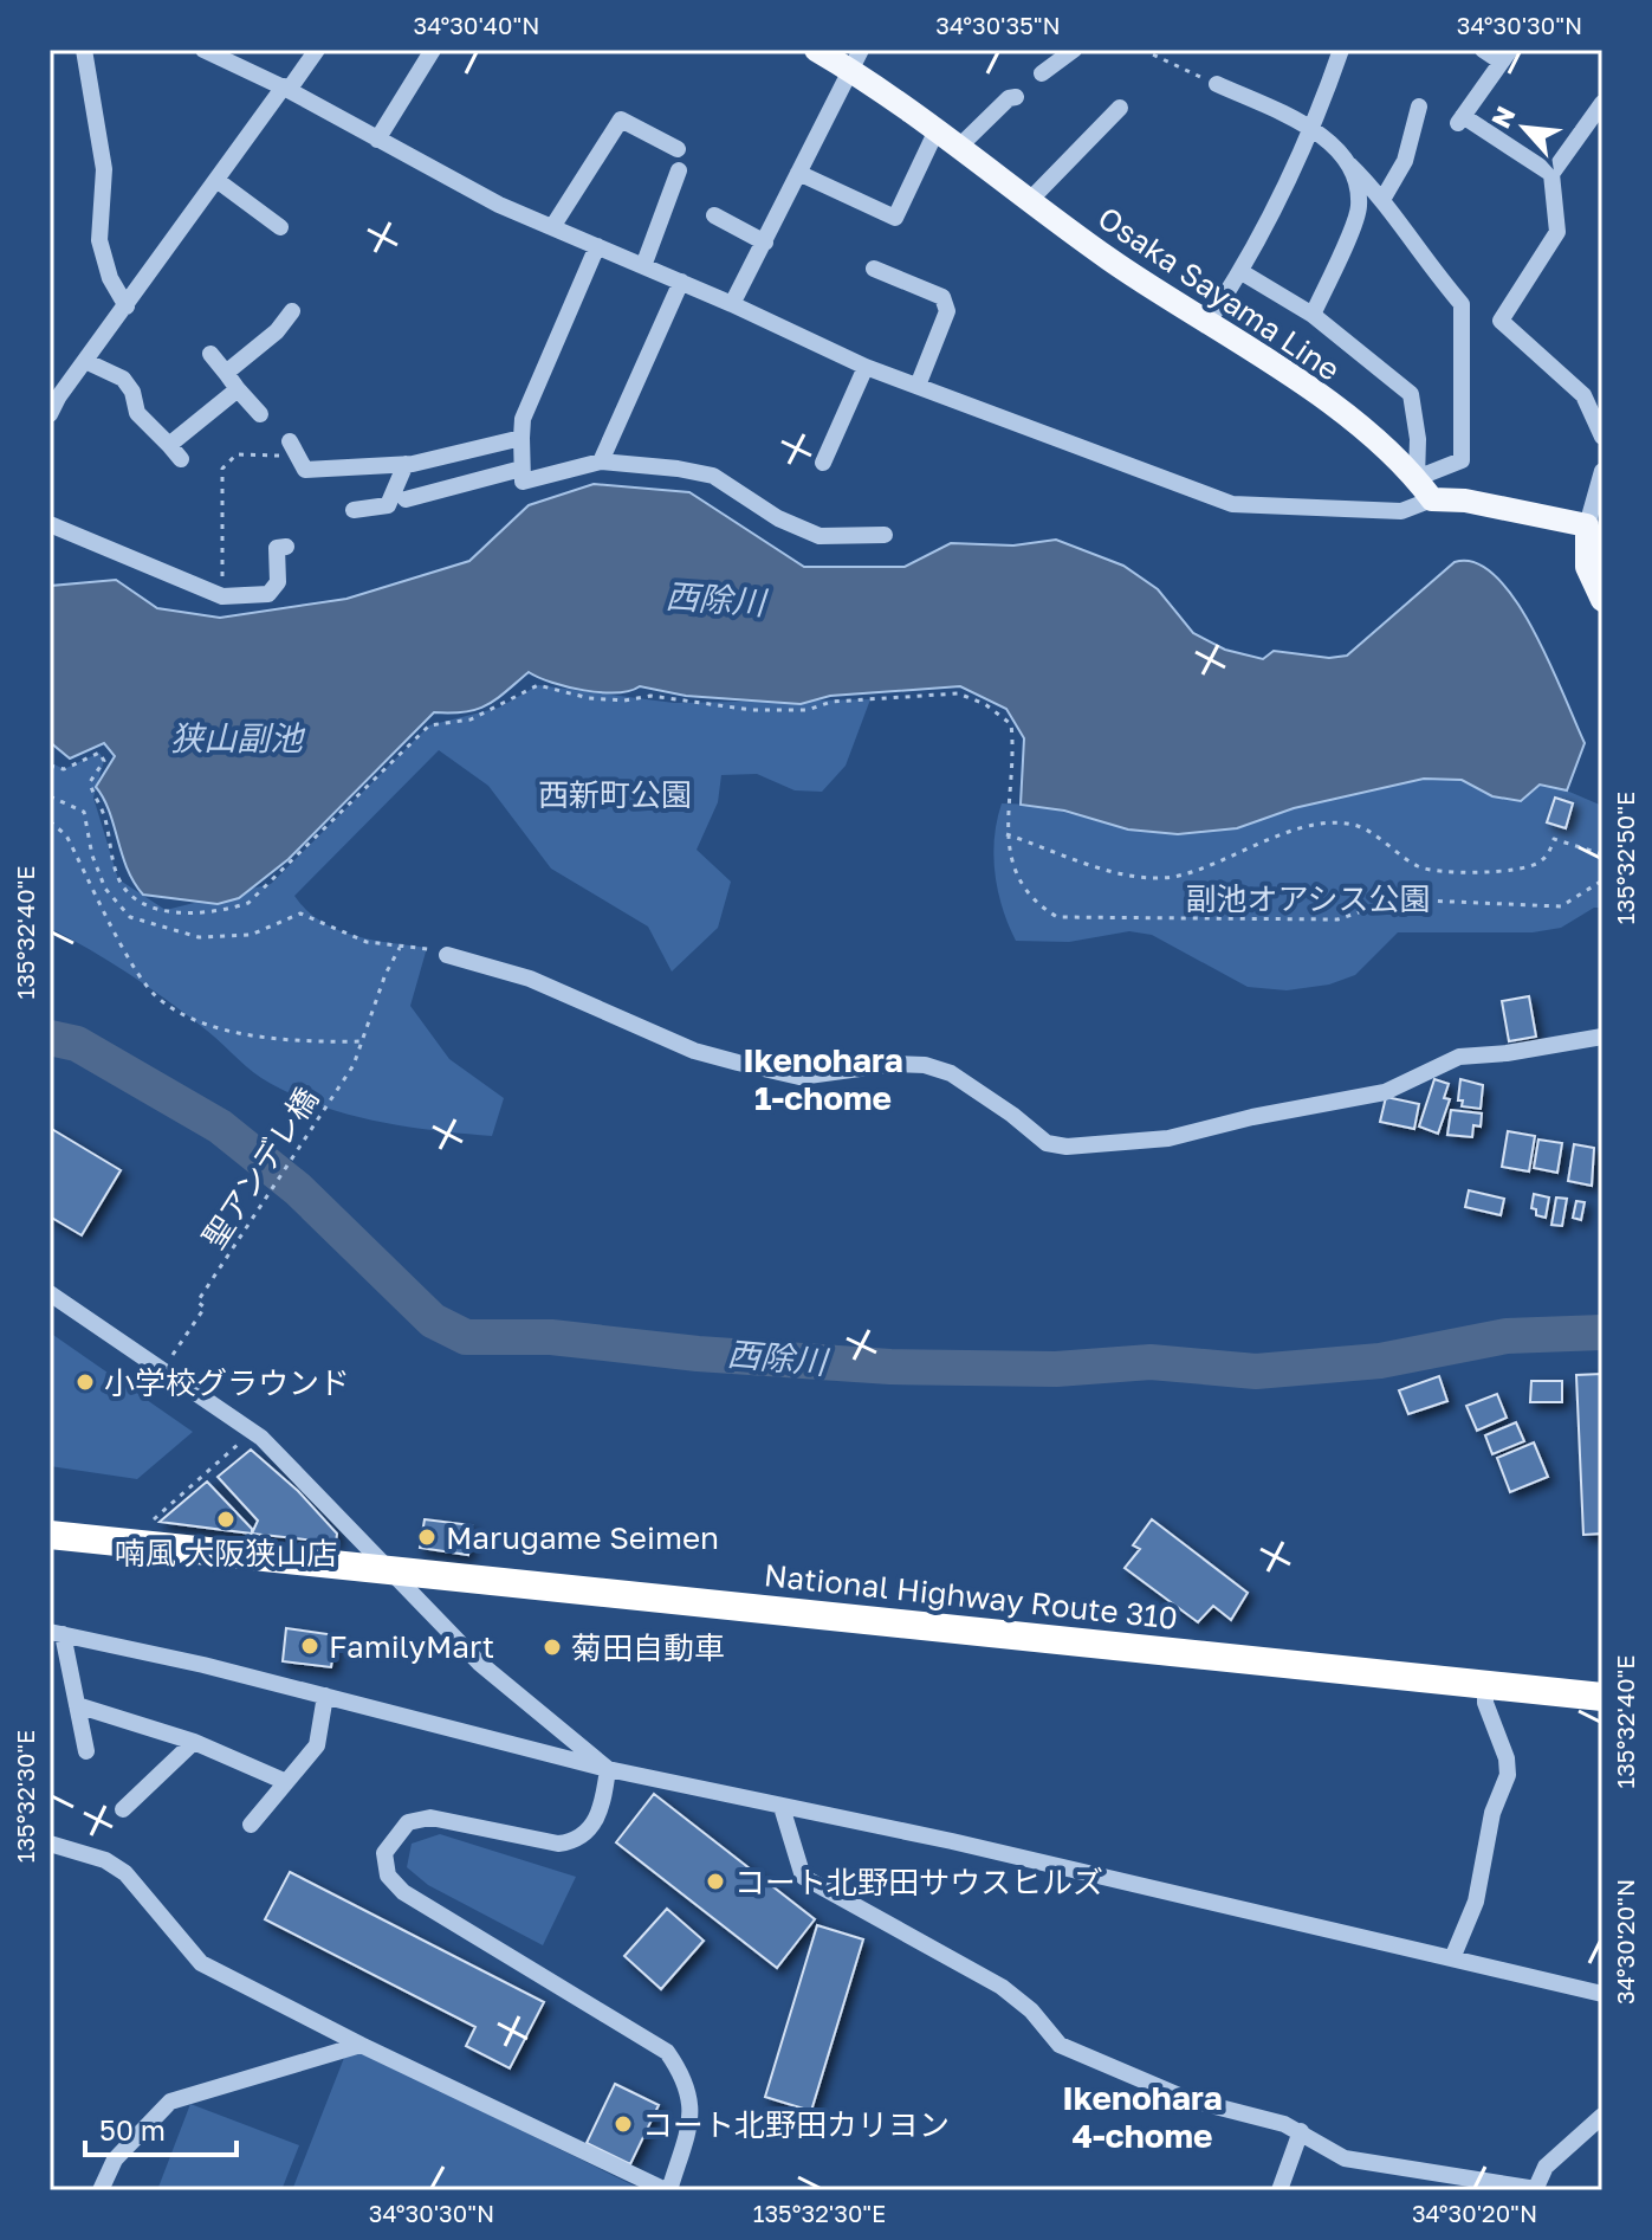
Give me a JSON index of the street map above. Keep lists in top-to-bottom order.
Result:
{
  "streets": {
    "highway": ["National Highway Route 310"],
    "main road": ["Osaka Sayama Line"],
    "path": ["聖アンデレ橋"]
  },
  "districts": ["Ikenohara 1-chome", "Ikenohara 4-chome"],
  "water": ["西除川", "狭山副池"],
  "parks": ["西新町公園", "副池オアシス公園"],
  "places": [
    "小学校グラウンド",
    "喃風 大阪狭山店",
    "Marugame Seimen",
    "FamilyMart",
    "菊田自動車",
    "コート北野田サウスヒルズ",
    "コート北野田カリヨン"
  ],
  "scale_bar": "50 m",
  "north": "top left",
  "coordinates": [
    "34°30'40\"N",
    "34°30'35\"N",
    "34°30'30\"N",
    "135°32'50\"E",
    "135°32'40\"E",
    "135°32'30\"E",
    "34°30'20\"N"
  ]
}
